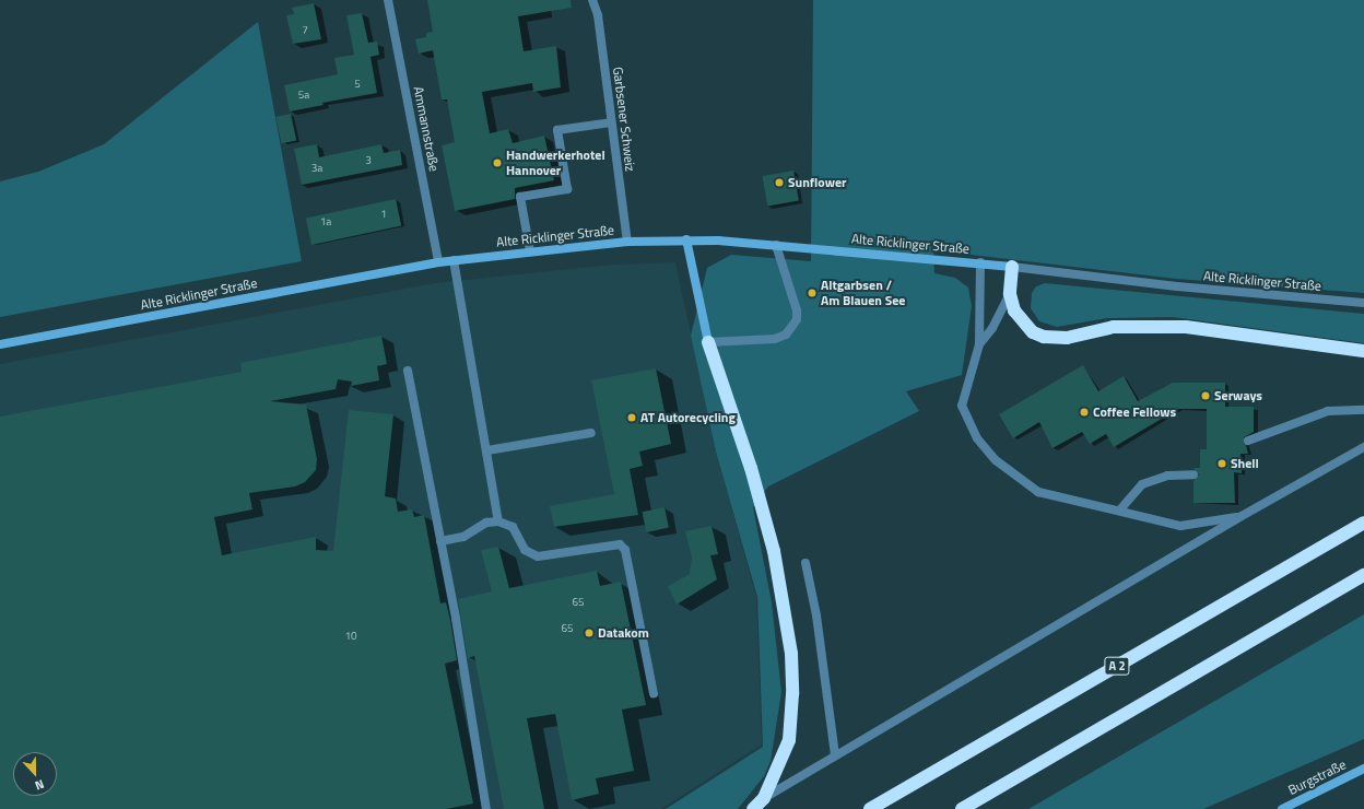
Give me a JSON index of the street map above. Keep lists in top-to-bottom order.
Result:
{
  "streets": {
    "highway": ["A 2"],
    "street": [
      "Garbsener Schweiz",
      "Ammannstraße",
      "Alte Ricklinger Straße",
      "Burgstraße"
    ]
  },
  "crossings": [
    ["Garbsener Schweiz", "Alte Ricklinger Straße"],
    ["Ammannstraße", "Alte Ricklinger Straße"]
  ],
  "places": [
    "Handwerkerhotel Hannover",
    "Sunflower",
    "Altgarbsen / Am Blauen See",
    "Serways",
    "Coffee Fellows",
    "AT Autorecycling",
    "Shell",
    "Datakom"
  ],
  "house_numbers": [
    "7",
    "5",
    "5a",
    "3",
    "3a",
    "1",
    "1a",
    "65",
    "65",
    "10"
  ],
  "north": "bottom"
}
